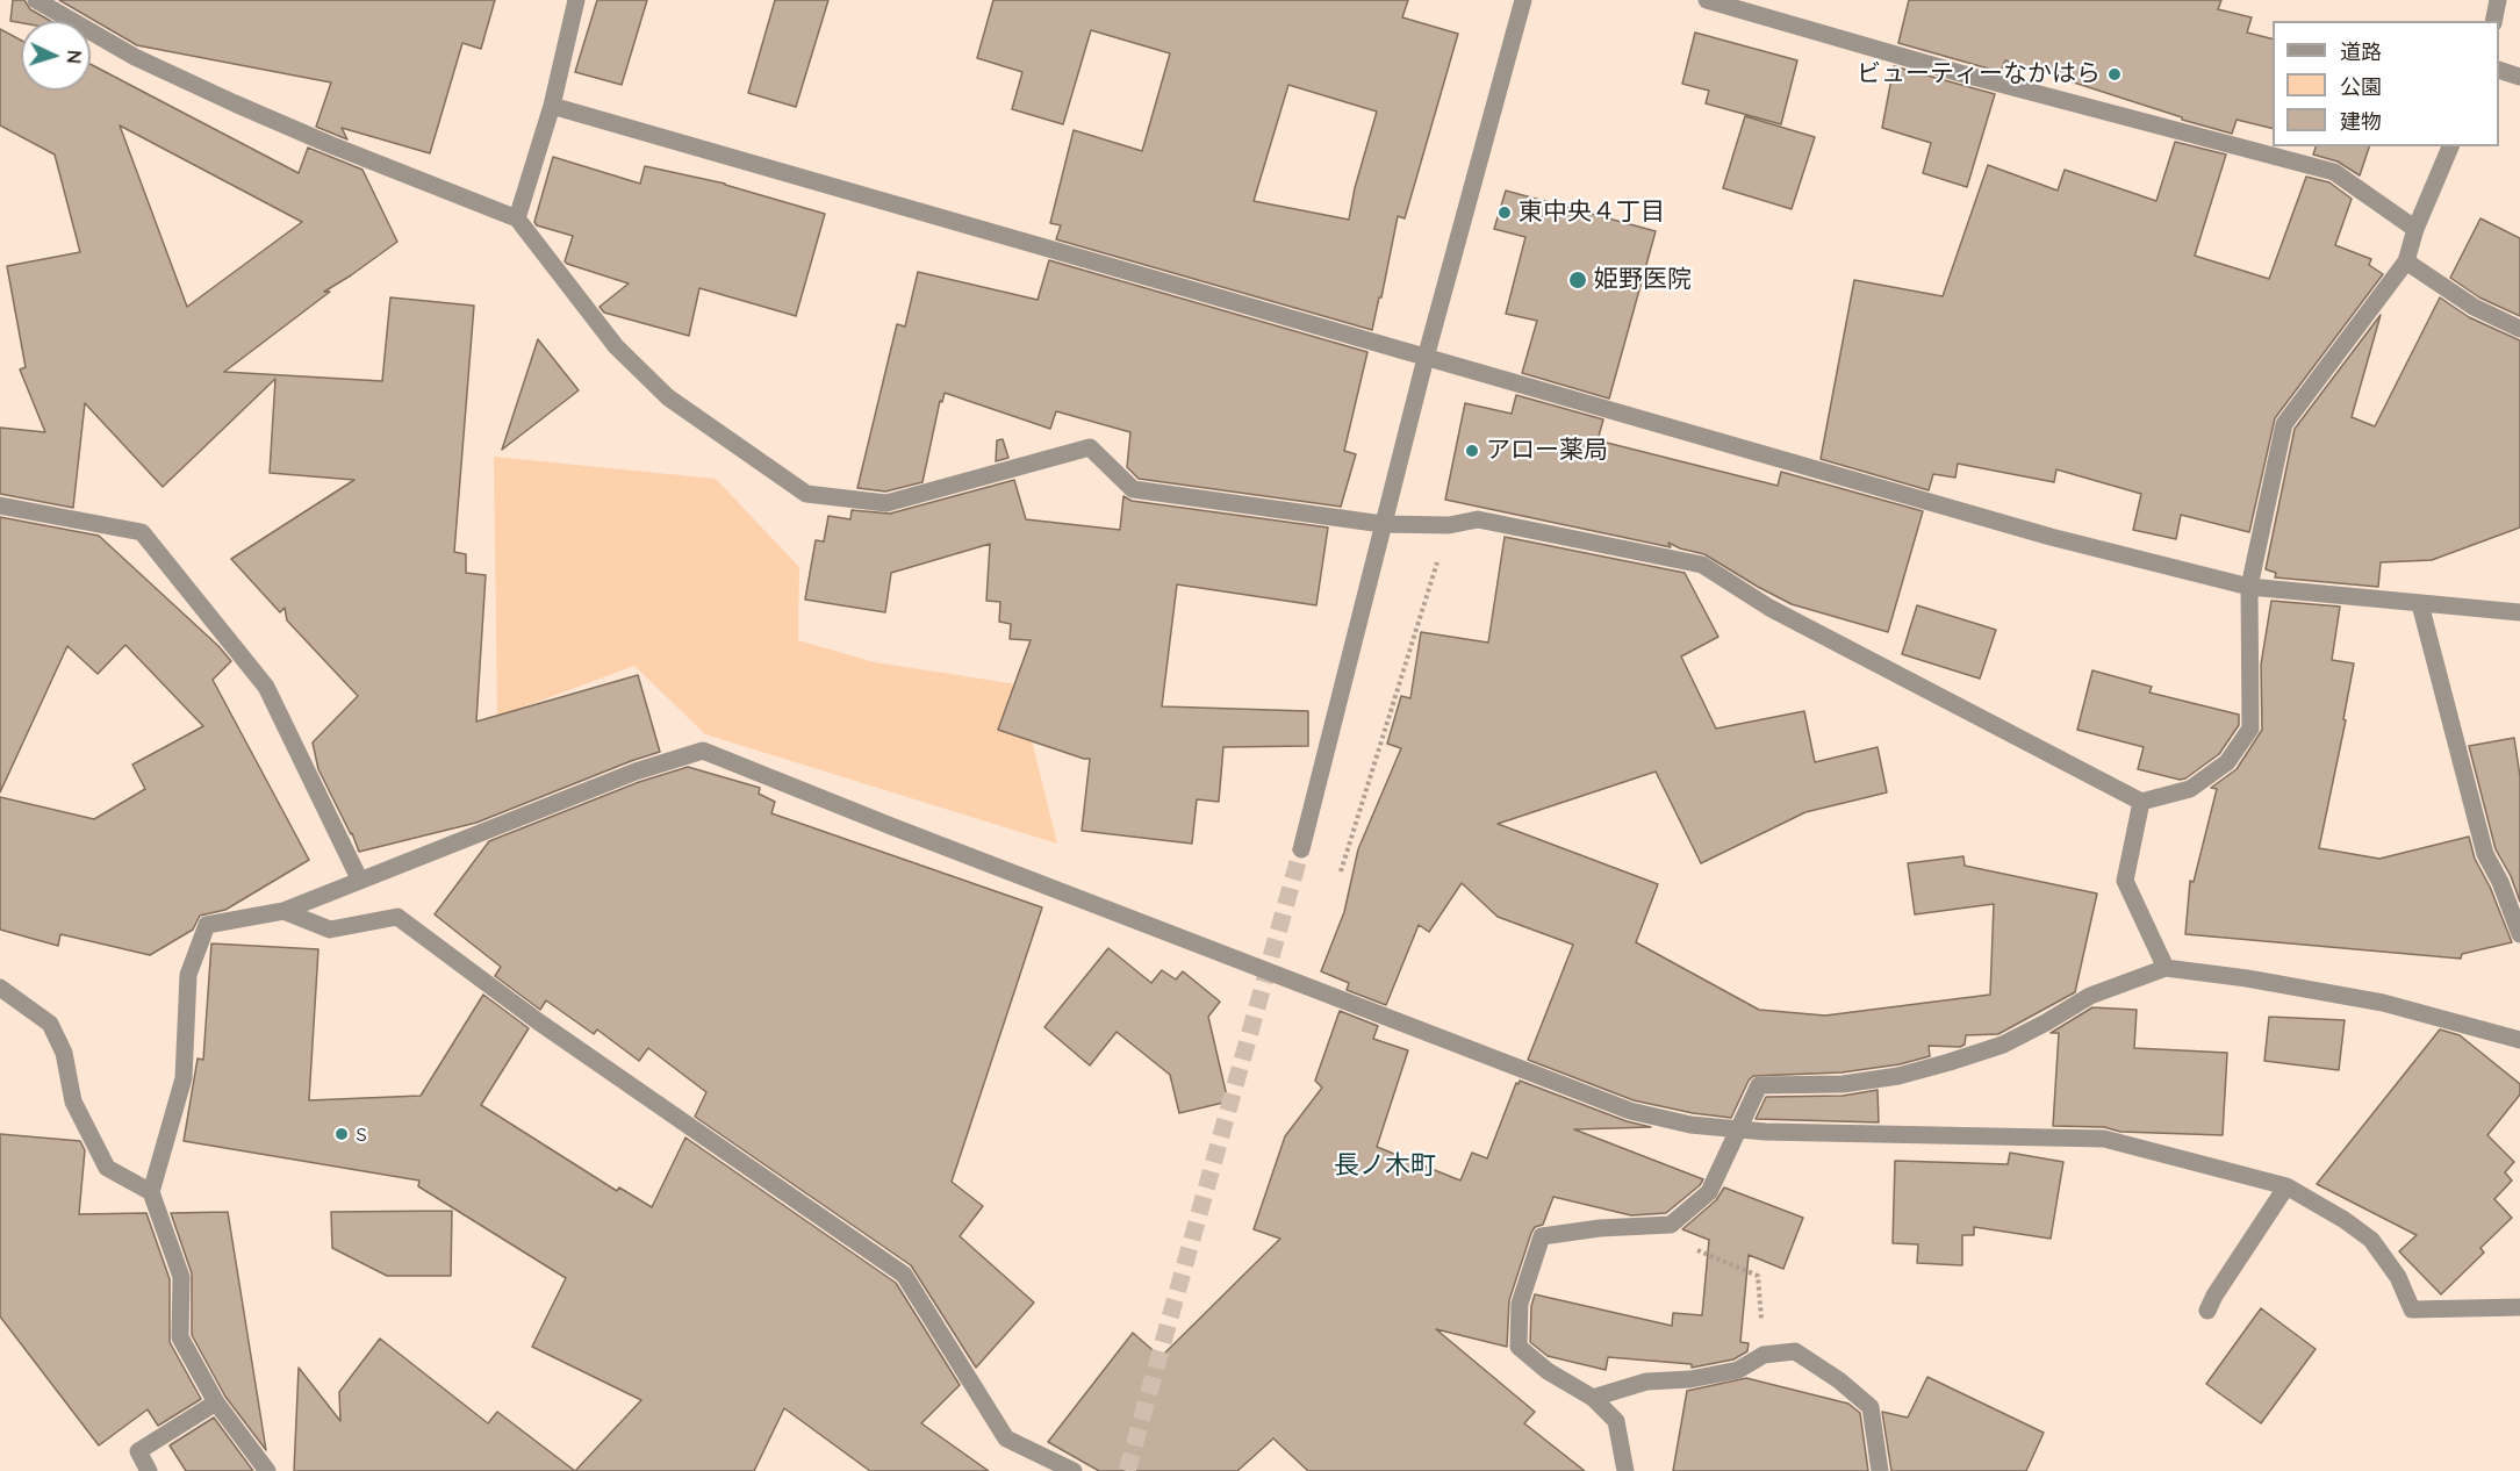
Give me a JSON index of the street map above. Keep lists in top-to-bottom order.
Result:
{
  "districts": ["長ノ木町"],
  "places": [
    "ビューティーなかはら",
    "東中央４丁目",
    "姫野医院",
    "アロー薬局",
    "s"
  ],
  "legend": ["道路", "公園", "建物"],
  "north": "right"
}
